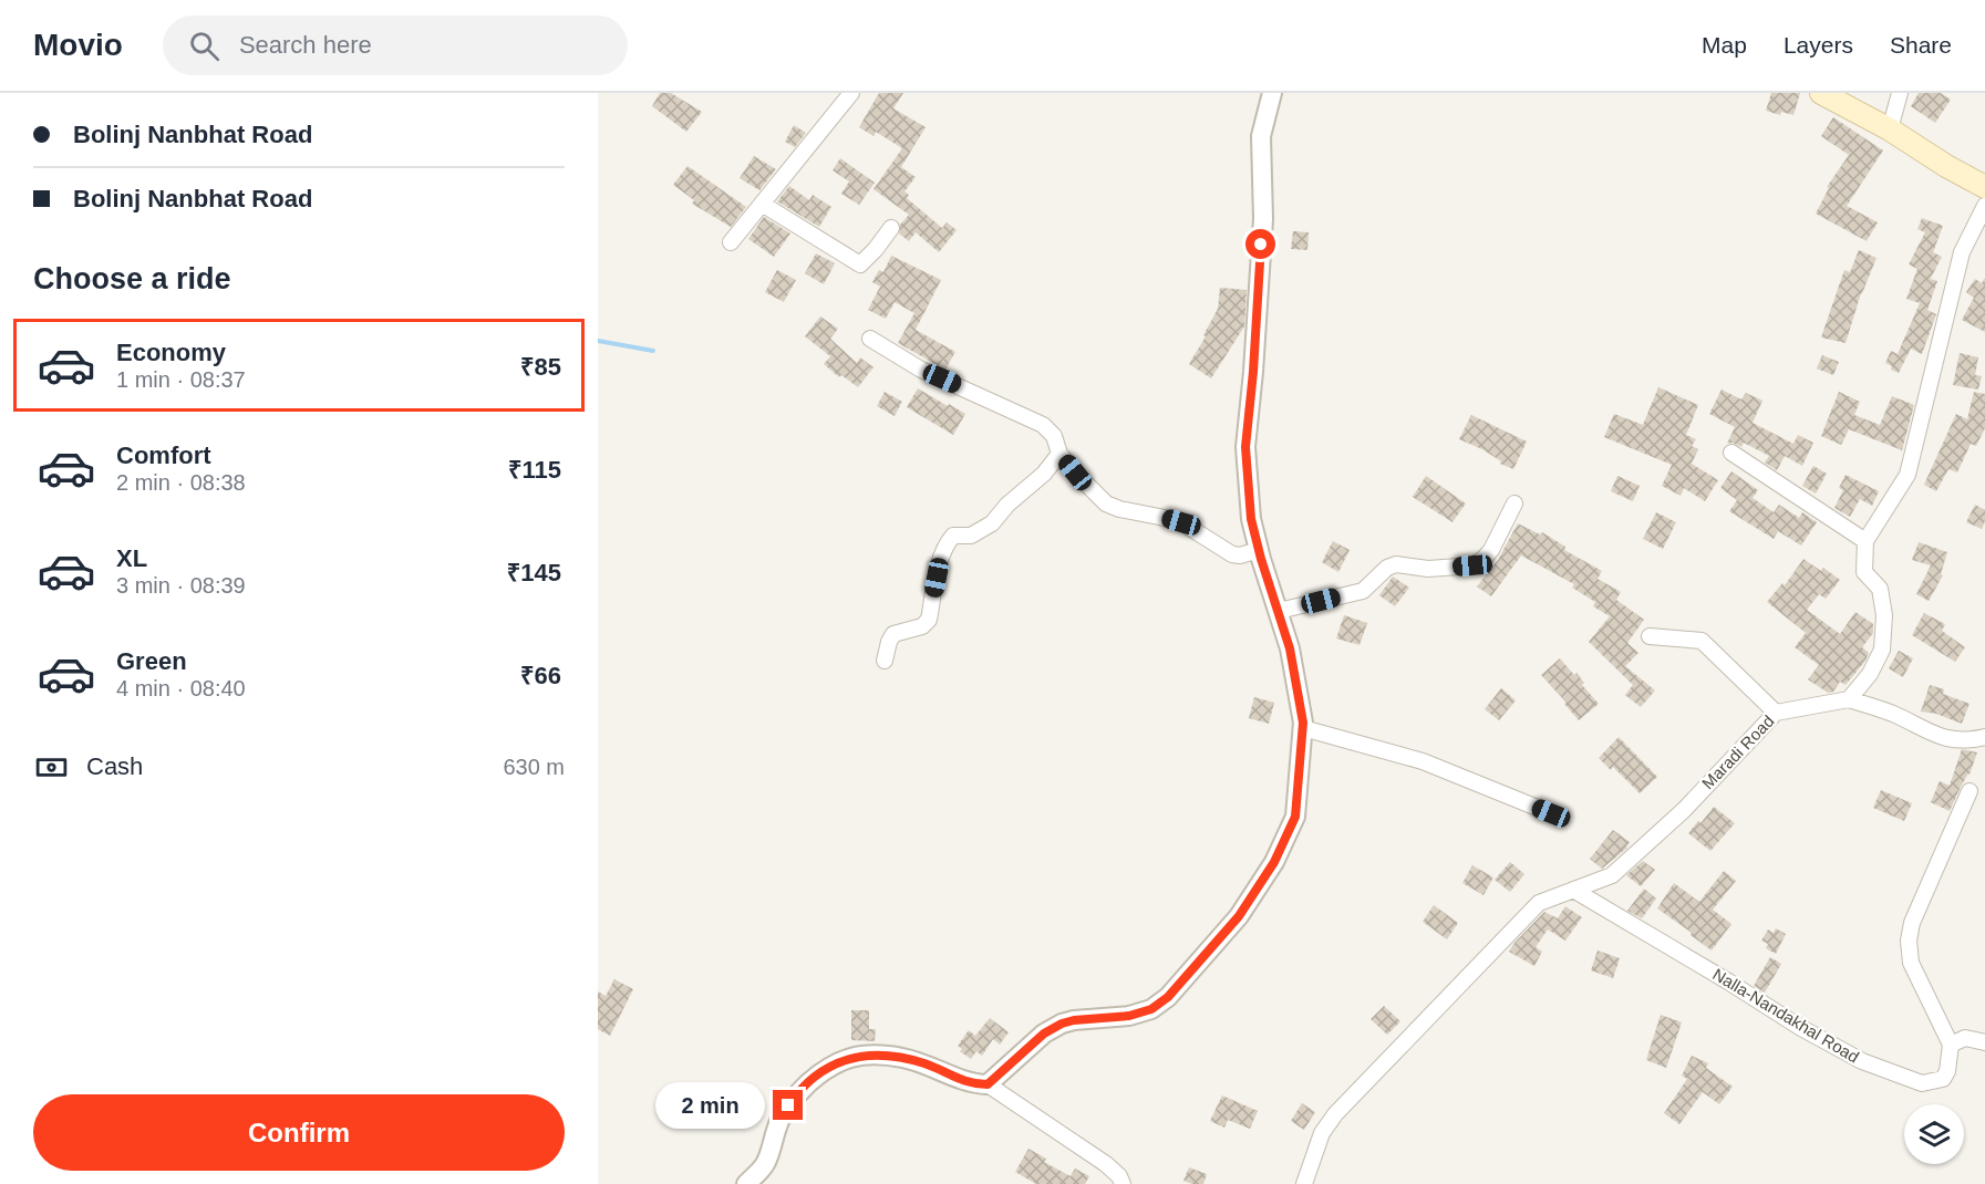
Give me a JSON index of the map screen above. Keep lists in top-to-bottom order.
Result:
{
  "streets": {
    "street": ["Maradi Road", "Nalla-Nandakhal Road"]
  },
  "crossings": [
    ["Maradi Road", "Nalla-Nandakhal Road"]
  ],
  "page": {
    "header": "Movio",
    "search": "Search here",
    "nav": ["Map", "Layers", "Share"],
    "banner": ["Bolinj Nanbhat Road", "Bolinj Nanbhat Road"],
    "heading": "Choose a ride",
    "list": [
      {
        "name": "Economy",
        "note": "1 min · 08:37",
        "value": "₹85"
      },
      {
        "name": "Comfort",
        "note": "2 min · 08:38",
        "value": "₹115"
      },
      {
        "name": "XL",
        "note": "3 min · 08:39",
        "value": "₹145"
      },
      {
        "name": "Green",
        "note": "4 min · 08:40",
        "value": "₹66"
      }
    ],
    "pay": ["Cash", "630 m"],
    "buttons": "Confirm",
    "bubble": "2 min"
  }
}
